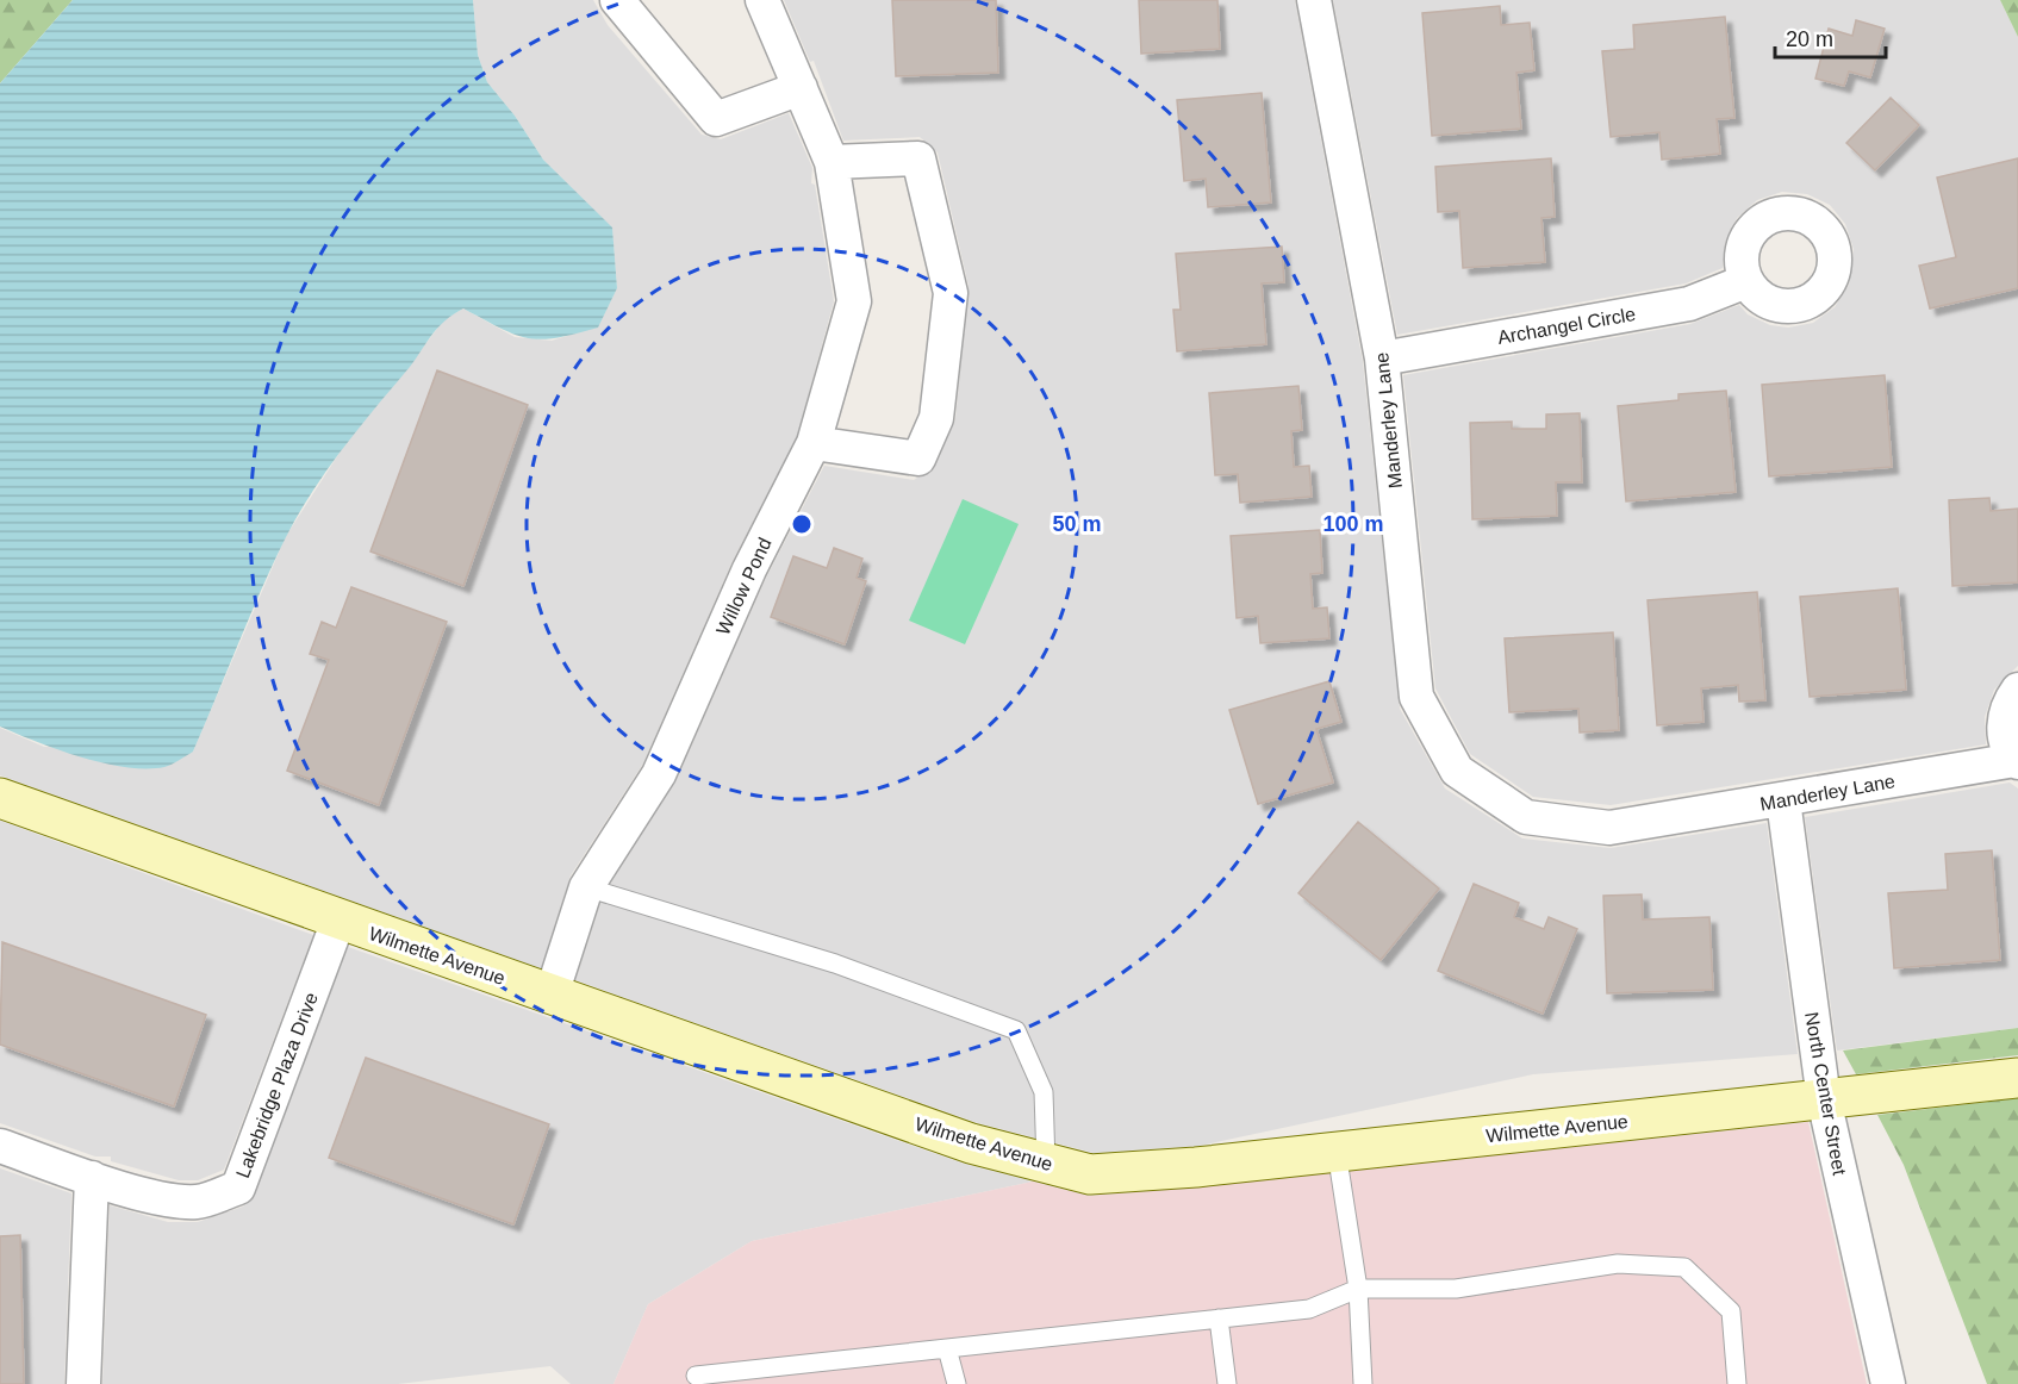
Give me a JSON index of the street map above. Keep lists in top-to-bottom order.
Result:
{
  "streets": {
    "street": [
      "Archangel Circle",
      "Manderley Lane",
      "Willow Pond",
      "Wilmette Avenue",
      "Lakebridge Plaza Drive",
      "North Center Street"
    ]
  },
  "crossings": [
    ["Archangel Circle", "Manderley Lane"],
    ["Manderley Lane", "North Center Street"],
    ["Willow Pond", "Wilmette Avenue"],
    ["Wilmette Avenue", "Lakebridge Plaza Drive"],
    ["Wilmette Avenue", "North Center Street"]
  ],
  "scale_bar": "20 m",
  "rings": ["50 m", "100 m"]
}
